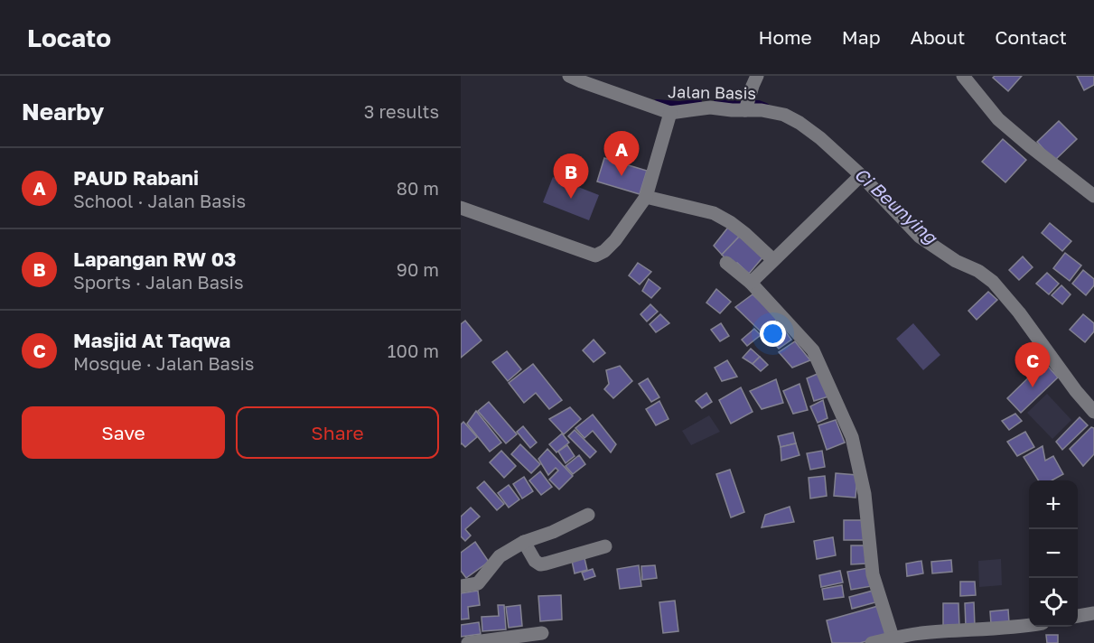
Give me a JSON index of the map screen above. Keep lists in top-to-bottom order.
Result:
{
  "streets": {
    "street": ["Jalan Basis"]
  },
  "water": ["Ci Beunying"],
  "page": {
    "header": "Locato",
    "nav": [
      "Home",
      "Map",
      "About",
      "Contact"
    ],
    "heading": ["Nearby", "3 results"],
    "pins": ["A", "B", "C"],
    "list": [
      {
        "mark": "A",
        "name": "PAUD Rabani",
        "note": "School · Jalan Basis",
        "value": "80 m"
      },
      {
        "mark": "B",
        "name": "Lapangan RW 03",
        "note": "Sports · Jalan Basis",
        "value": "90 m"
      },
      {
        "mark": "C",
        "name": "Masjid At Taqwa",
        "note": "Mosque · Jalan Basis",
        "value": "100 m"
      }
    ],
    "buttons": ["Save", "Share"],
    "map_buttons": ["+", "−"]
  }
}
